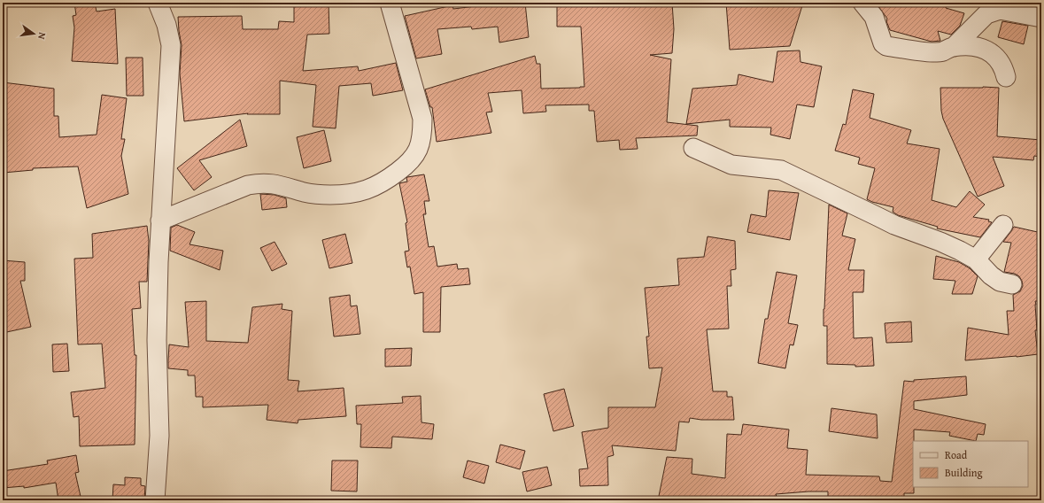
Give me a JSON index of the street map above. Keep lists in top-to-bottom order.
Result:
{
  "legend": ["Road", "Building"],
  "north": "right"
}
